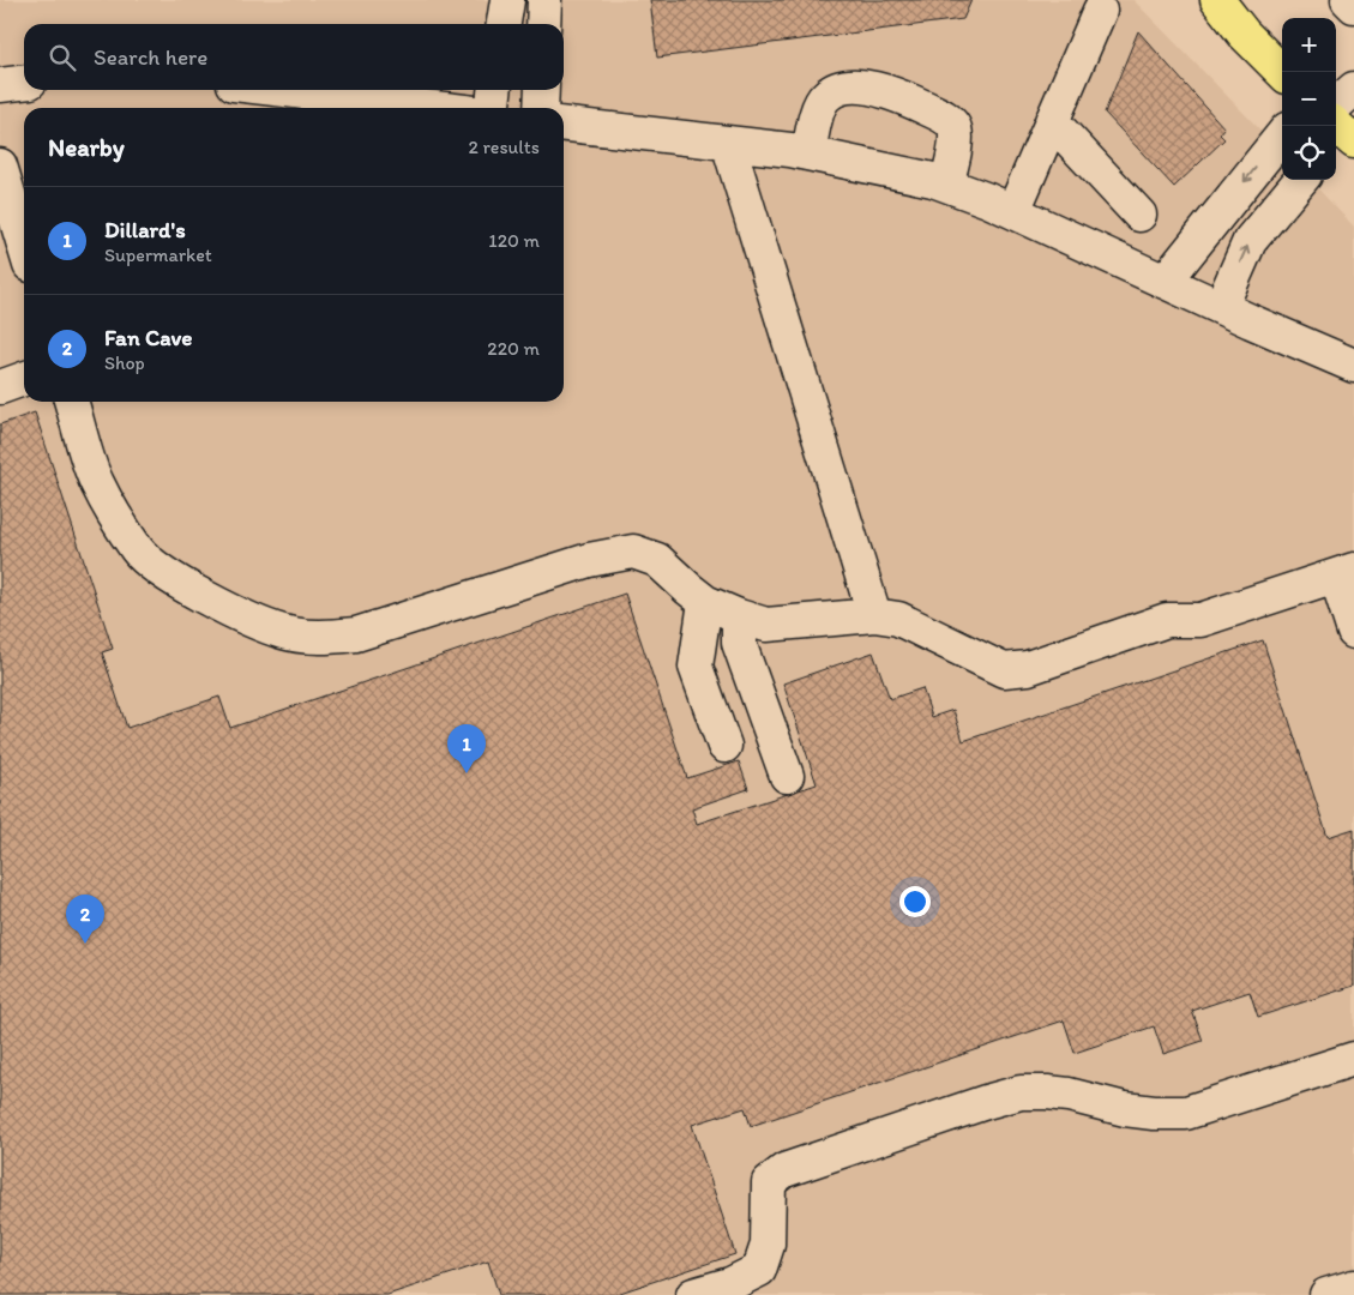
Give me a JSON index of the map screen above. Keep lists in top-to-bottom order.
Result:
{
  "page": {
    "map_buttons": ["+", "−"],
    "search": "Search here",
    "heading": ["Nearby", "2 results"],
    "list": [
      {
        "mark": "1",
        "name": "Dillard's",
        "note": "Supermarket",
        "value": "120 m"
      },
      {
        "mark": "2",
        "name": "Fan Cave",
        "note": "Shop",
        "value": "220 m"
      }
    ],
    "pins": ["1", "2"]
  }
}
